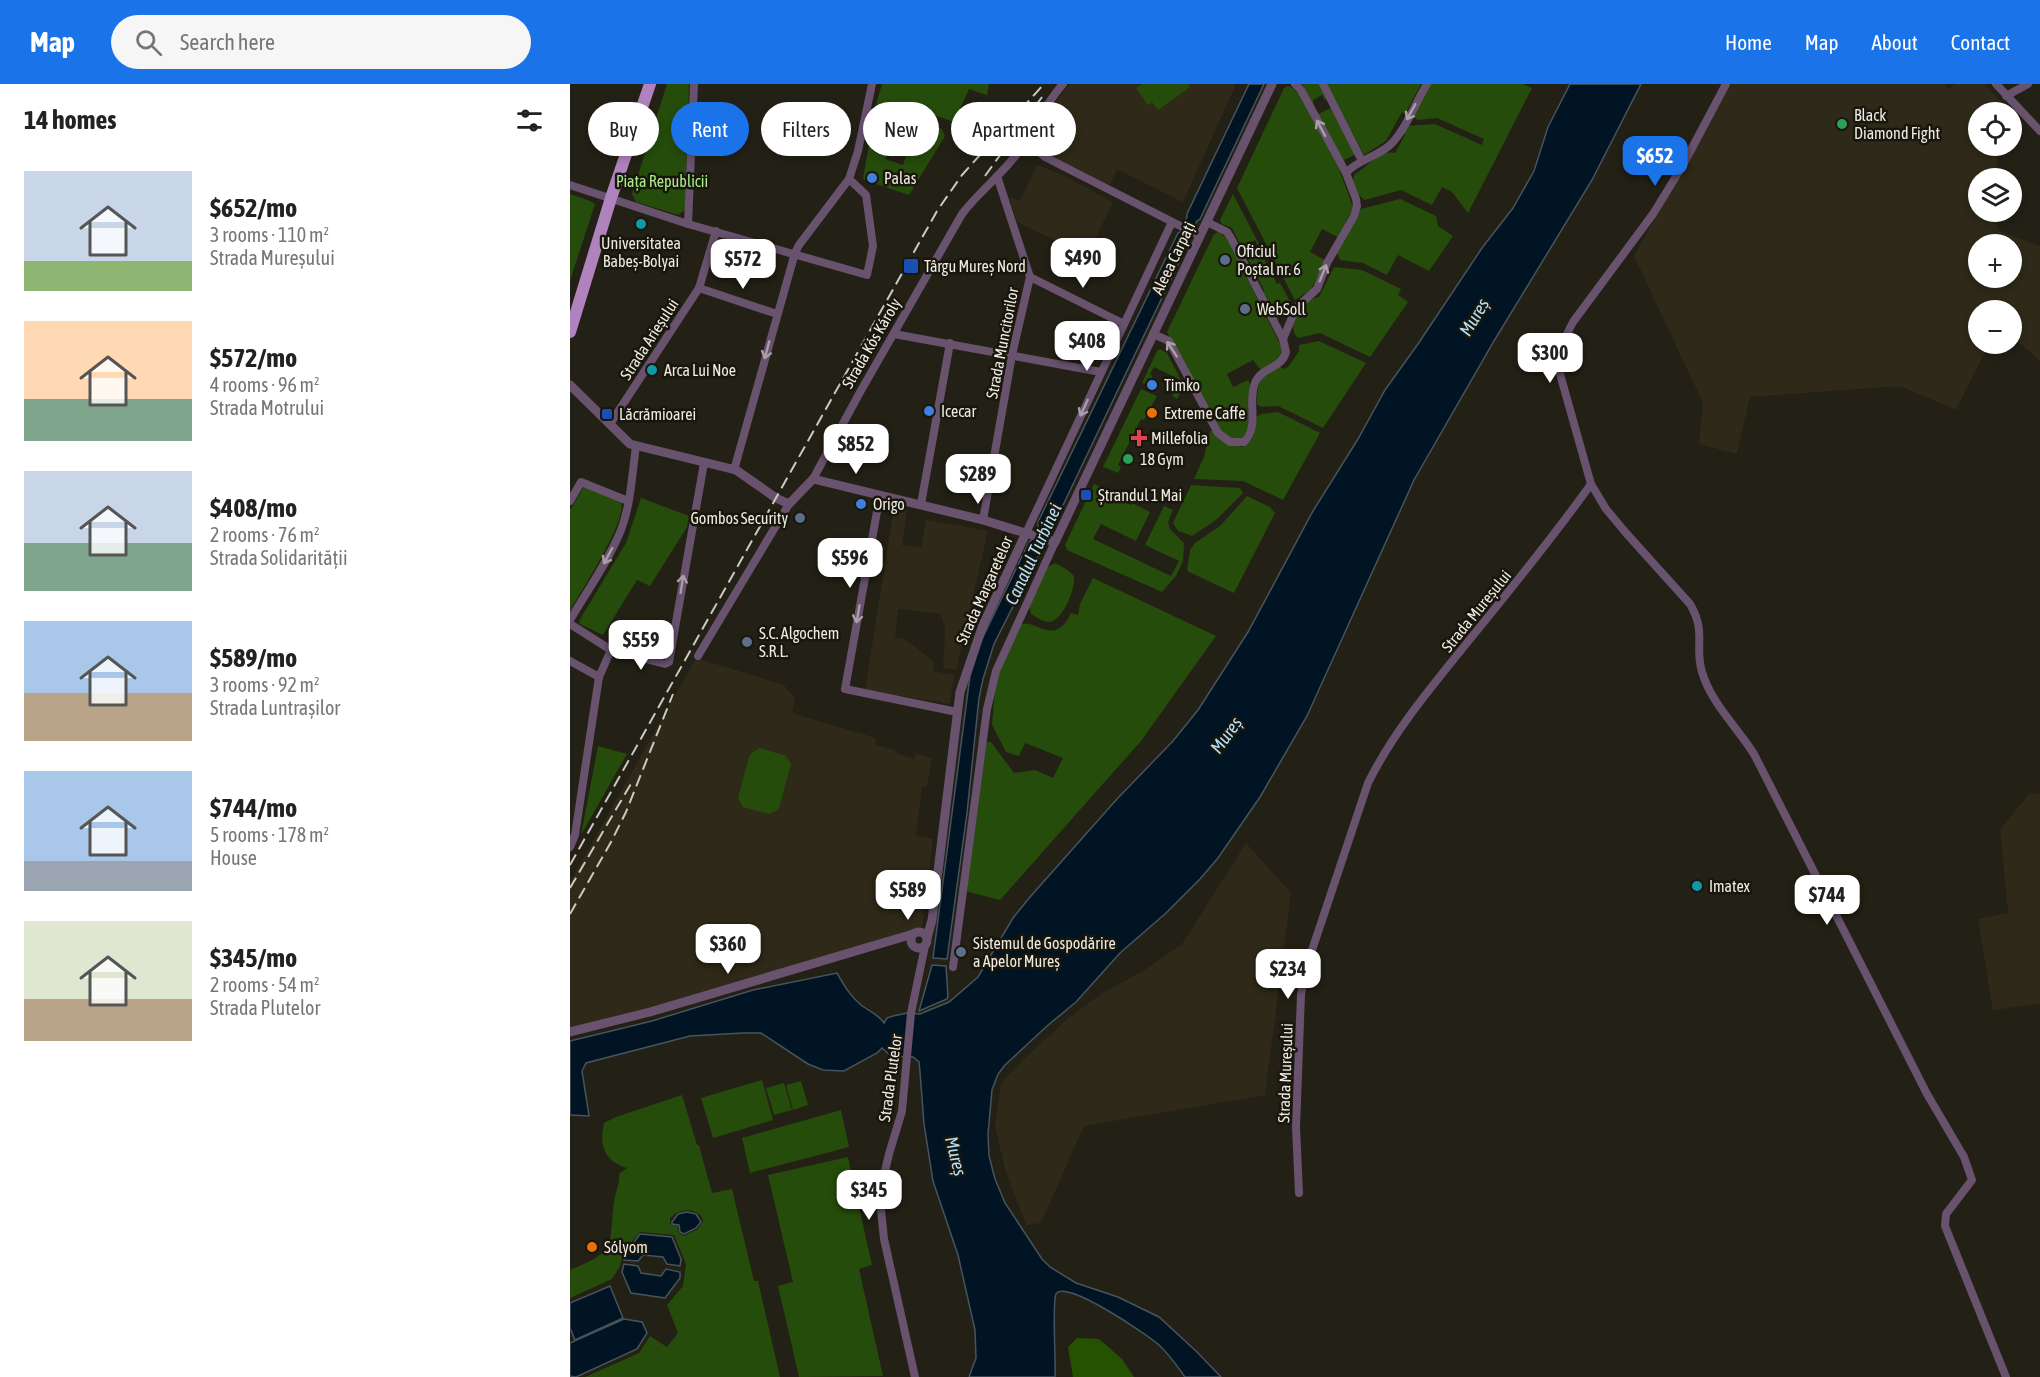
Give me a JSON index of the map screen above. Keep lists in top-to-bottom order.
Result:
{
  "streets": {
    "street": [
      "Aleea Carpați",
      "Strada Arieșului",
      "Strada Kós Károly",
      "Strada Muncitorilor",
      "Strada Margaretelor",
      "Strada Mureșului",
      "Strada Plutelor"
    ]
  },
  "crossings": [
    ["Strada Kós Károly", "Strada Muncitorilor"],
    ["Strada Margaretelor", "Strada Plutelor"]
  ],
  "water": ["Mureș", "Canalul Turbinei"],
  "parks": ["Piața Republicii"],
  "places": {
    "other": [
      "Black Diamond Fight",
      "Palas",
      "Universitatea Babeș-Bolyai",
      "Oficiul Poștal nr. 6",
      "WebSoll",
      "Arca Lui Noe",
      "Timko",
      "Icecar",
      "Extreme Caffe",
      "18 Gym",
      "Origo",
      "Gombos Security",
      "S.C. Algochem S.R.L.",
      "Imatex",
      "Sistemul de Gospodărire a Apelor Mureș",
      "Sólyom"
    ],
    "transit": ["Târgu Mureș Nord", "Lăcrămioarei", "Ștrandul 1 Mai"],
    "health": ["Millefolia"]
  },
  "page": {
    "header": "Map",
    "search": "Search here",
    "nav": [
      "Home",
      "Map",
      "About",
      "Contact"
    ],
    "heading": "14 homes",
    "map_buttons": ["+", "−"],
    "chip": [
      "Buy",
      "Rent",
      "Filters",
      "New",
      "Apartment"
    ],
    "price": [
      "$652",
      "$490",
      "$572",
      "$408",
      "$300",
      "$852",
      "$289",
      "$596",
      "$559",
      "$589",
      "$744",
      "$360",
      "$234",
      "$345"
    ],
    "list": [
      {
        "name": "$652/mo",
        "note": "3 rooms · 110 m² · Strada Mureșului"
      },
      {
        "name": "$572/mo",
        "note": "4 rooms · 96 m² · Strada Motrului"
      },
      {
        "name": "$408/mo",
        "note": "2 rooms · 76 m² · Strada Solidarității"
      },
      {
        "name": "$589/mo",
        "note": "3 rooms · 92 m² · Strada Luntrașilor"
      },
      {
        "name": "$744/mo",
        "note": "5 rooms · 178 m² · House"
      },
      {
        "name": "$345/mo",
        "note": "2 rooms · 54 m² · Strada Plutelor"
      }
    ]
  }
}
